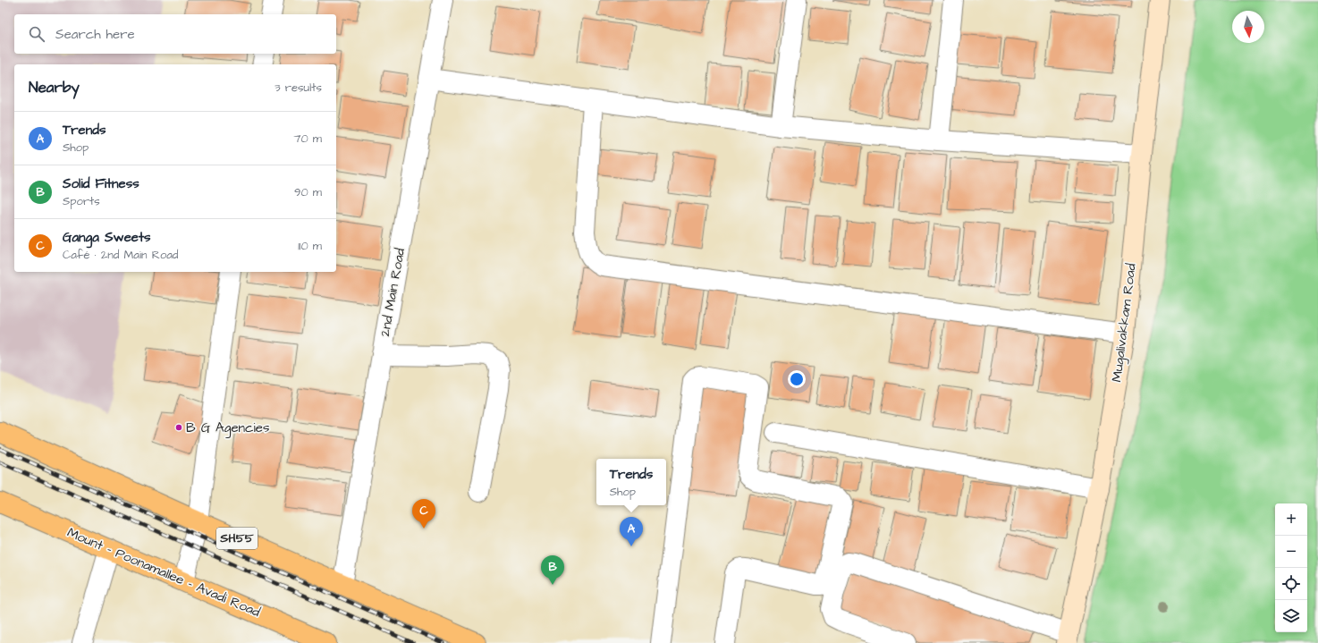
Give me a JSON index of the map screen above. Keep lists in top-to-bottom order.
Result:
{
  "streets": {
    "main road": ["SH55", "Mount - Poonamallee - Avadi Road"],
    "street": ["2nd Main Road", "Mugalivakkam Road"]
  },
  "crossings": [
    ["2nd Main Road", "SH55"]
  ],
  "places": ["B G Agencies"],
  "north": "bottom",
  "page": {
    "search": "Search here",
    "heading": ["Nearby", "3 results"],
    "list": [
      {
        "mark": "A",
        "name": "Trends",
        "note": "Shop",
        "value": "70 m"
      },
      {
        "mark": "B",
        "name": "Solid Fitness",
        "note": "Sports",
        "value": "90 m"
      },
      {
        "mark": "C",
        "name": "Ganga Sweets",
        "note": "Café · 2nd Main Road",
        "value": "110 m"
      }
    ],
    "popup": ["Trends", "Shop"],
    "pins": ["C", "A", "B"],
    "map_buttons": ["+", "−"]
  }
}
